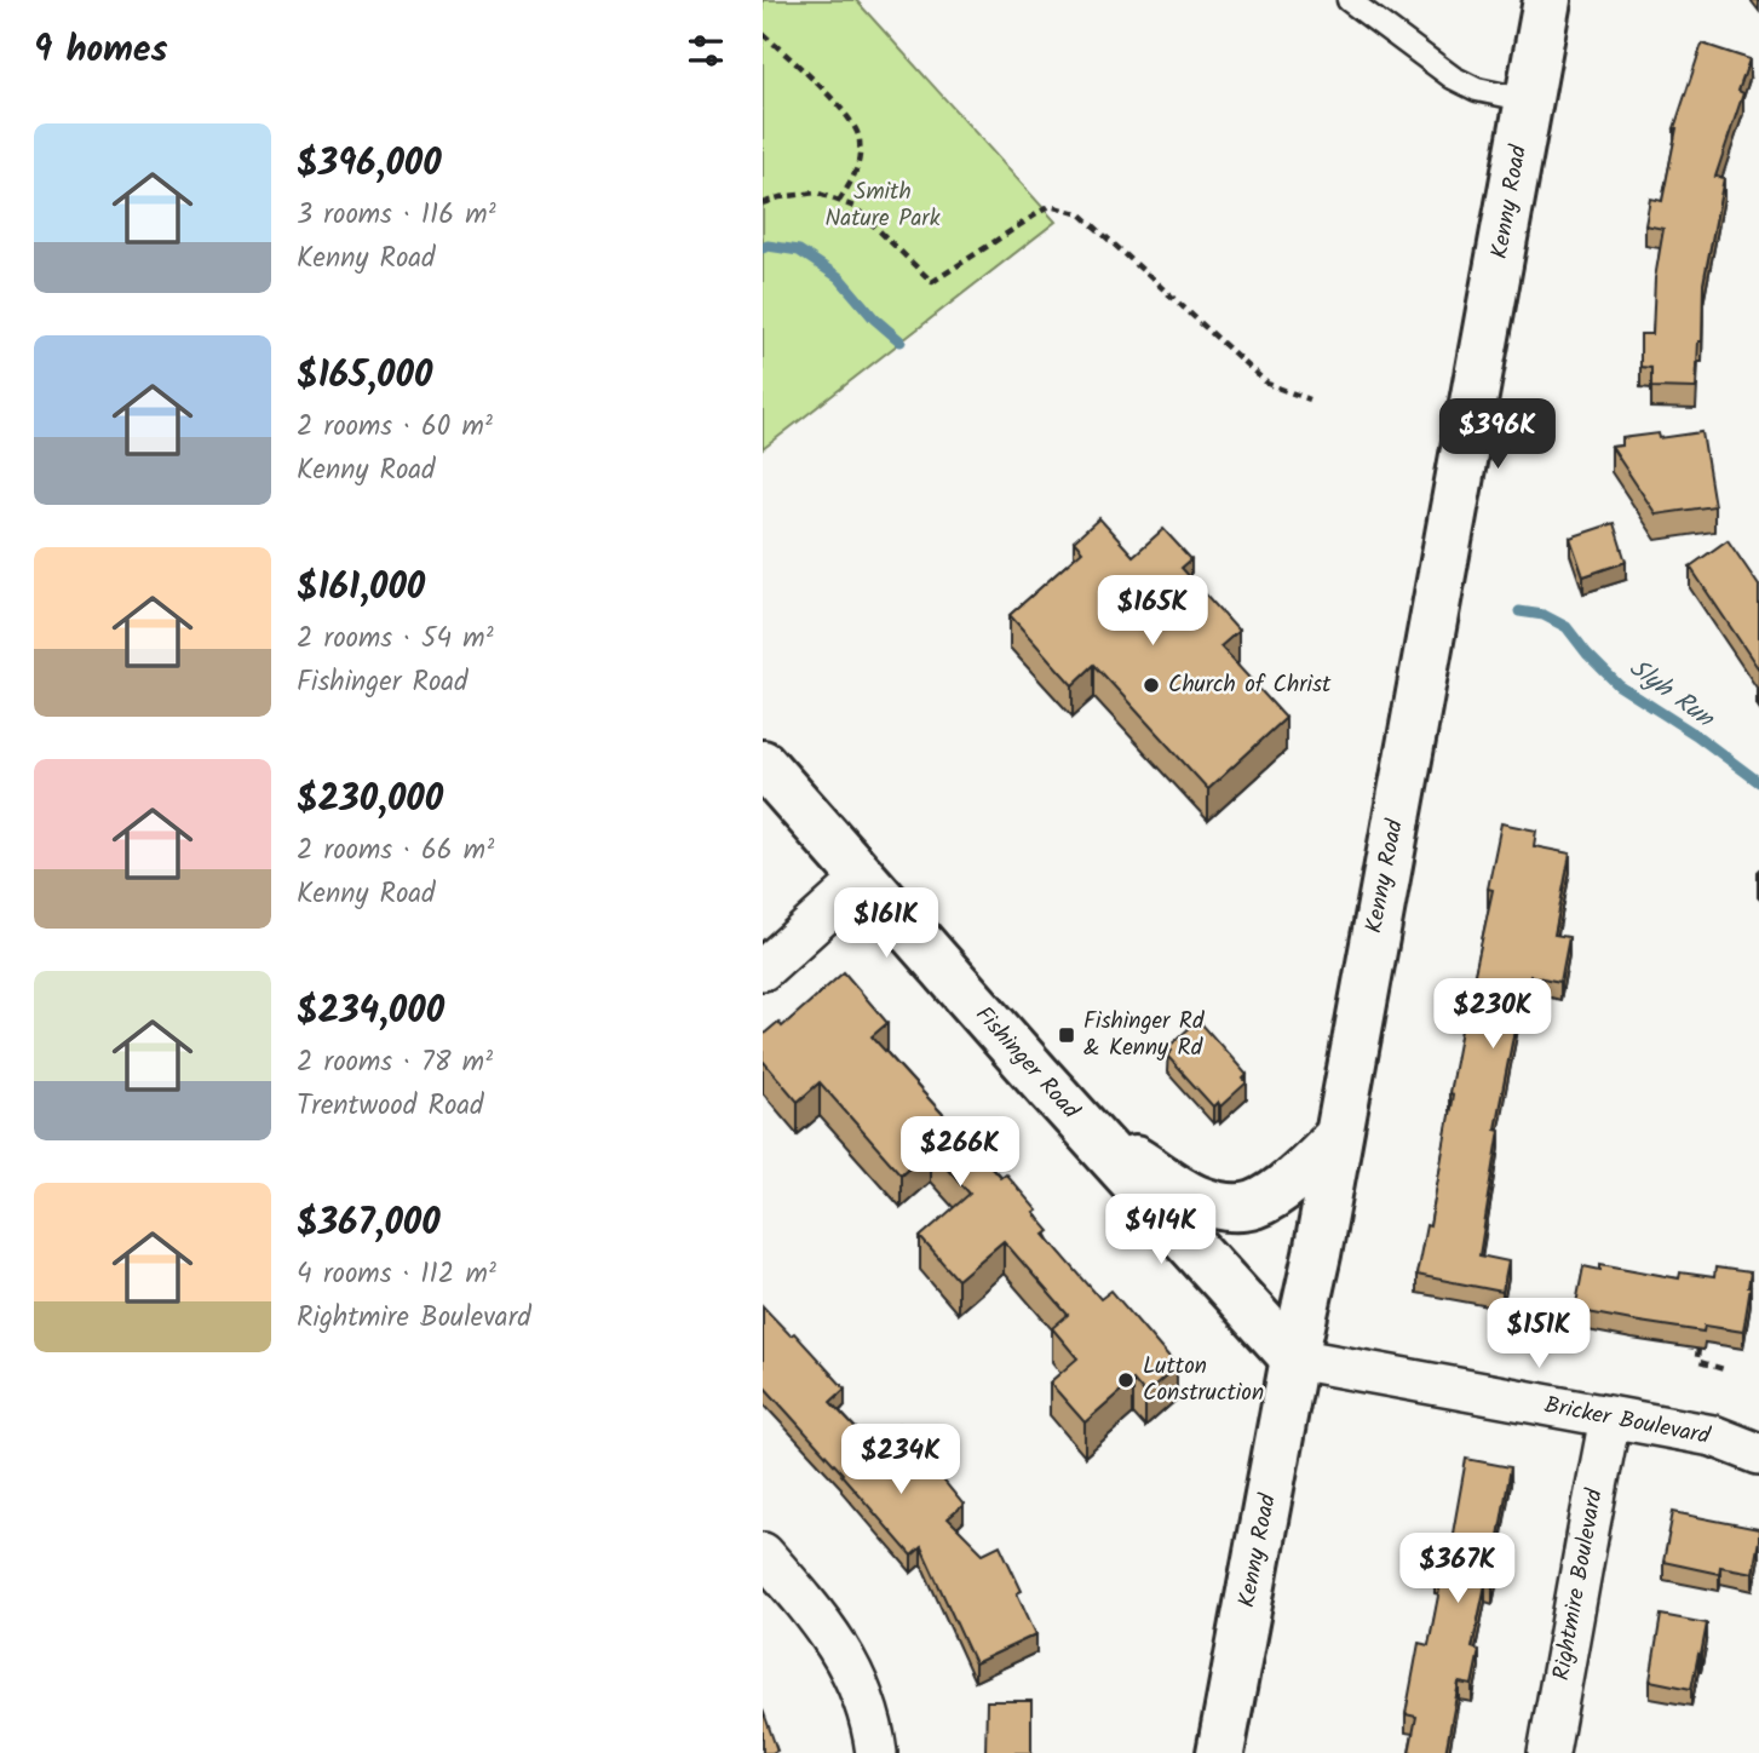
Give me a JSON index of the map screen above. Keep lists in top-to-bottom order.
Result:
{
  "streets": {
    "main road": ["Kenny Road", "Fishinger Road"],
    "street": ["Bricker Boulevard", "Rightmire Boulevard"]
  },
  "crossings": [
    ["Kenny Road", "Fishinger Road"],
    ["Kenny Road", "Bricker Boulevard"],
    ["Fishinger Road", "Bricker Boulevard"],
    ["Bricker Boulevard", "Rightmire Boulevard"]
  ],
  "water": ["Slyh Run"],
  "parks": ["Smith Nature Park"],
  "places": {
    "other": ["Church of Christ", "Lutton Construction"],
    "transit": ["Fishinger Rd & Kenny Rd"]
  },
  "page": {
    "heading": "9 homes",
    "list": [
      {
        "name": "$396,000",
        "note": "3 rooms · 116 m² · Kenny Road"
      },
      {
        "name": "$165,000",
        "note": "2 rooms · 60 m² · Kenny Road"
      },
      {
        "name": "$161,000",
        "note": "2 rooms · 54 m² · Fishinger Road"
      },
      {
        "name": "$230,000",
        "note": "2 rooms · 66 m² · Kenny Road"
      },
      {
        "name": "$234,000",
        "note": "2 rooms · 78 m² · Trentwood Road"
      },
      {
        "name": "$367,000",
        "note": "4 rooms · 112 m² · Rightmire Boulevard"
      }
    ],
    "price": [
      "$396K",
      "$165K",
      "$161K",
      "$230K",
      "$266K",
      "$414K",
      "$151K",
      "$234K",
      "$367K"
    ]
  }
}
